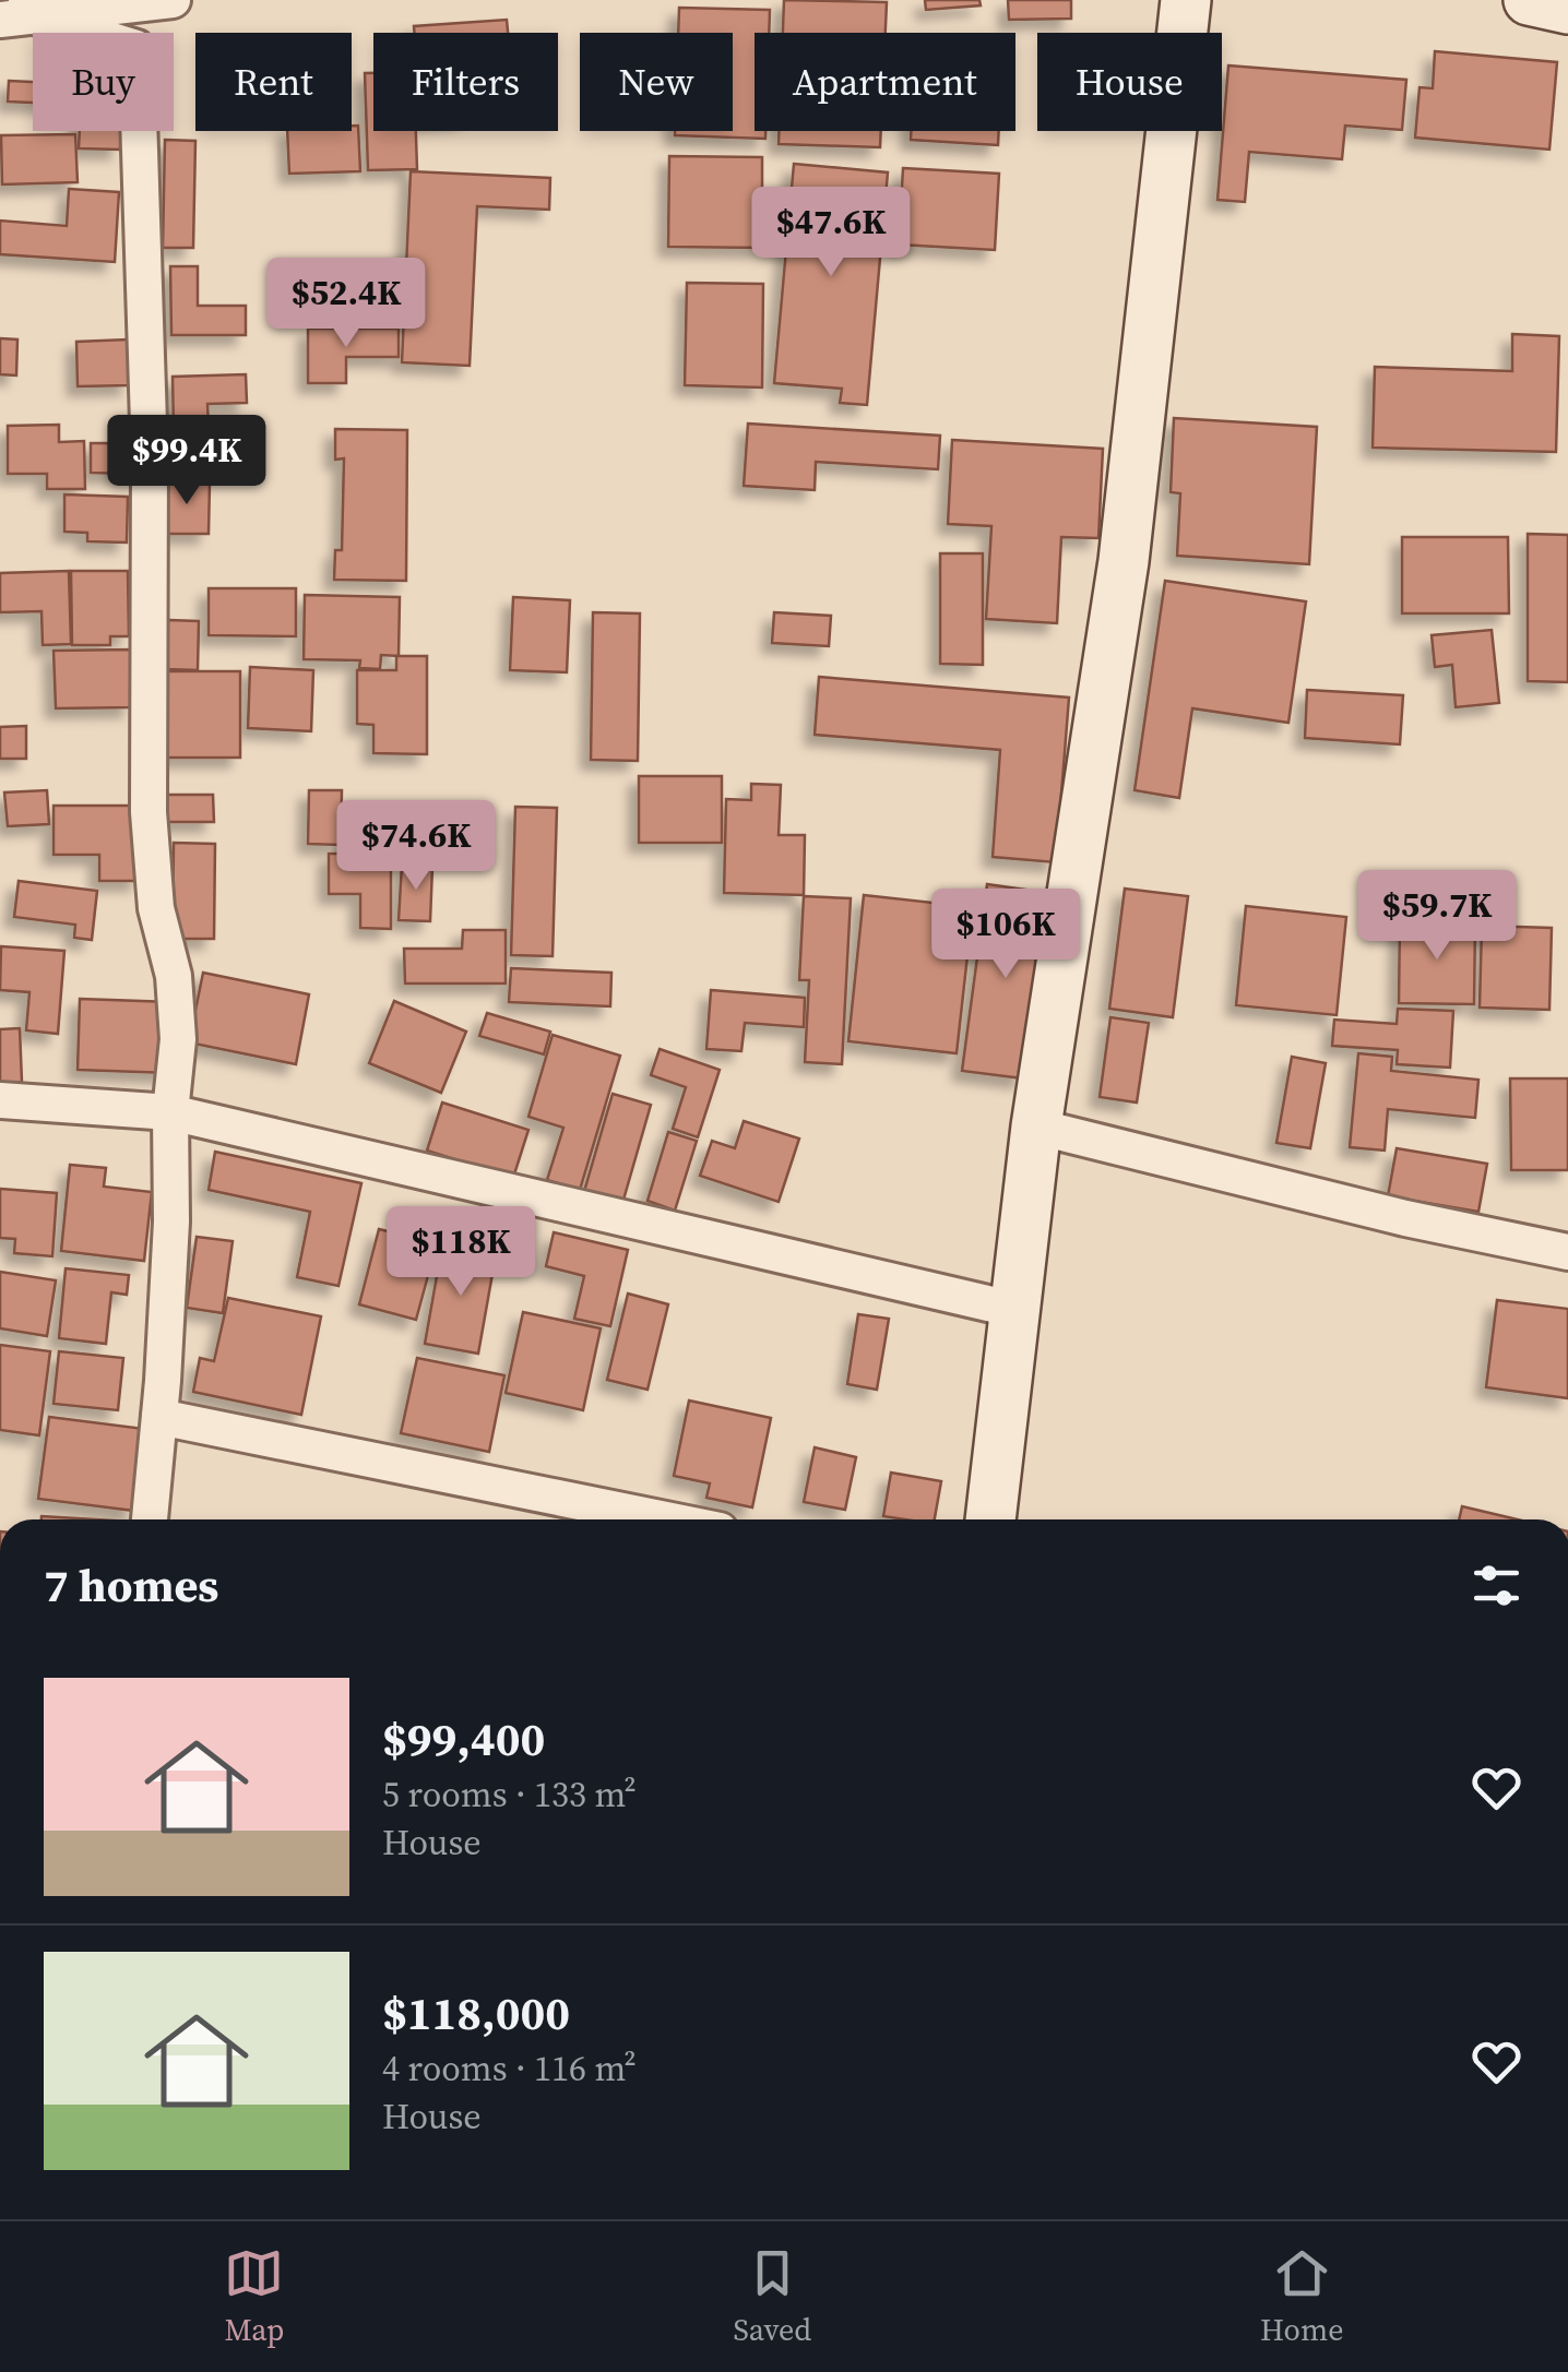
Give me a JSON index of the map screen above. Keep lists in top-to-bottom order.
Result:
{
  "page": {
    "chip": [
      "Buy",
      "Rent",
      "Filters",
      "New",
      "Apartment",
      "House"
    ],
    "price": [
      "$47.6K",
      "$52.4K",
      "$99.4K",
      "$74.6K",
      "$59.7K",
      "$106K",
      "$118K"
    ],
    "heading": "7 homes",
    "list": [
      {
        "name": "$99,400",
        "note": "5 rooms · 133 m² · House"
      },
      {
        "name": "$118,000",
        "note": "4 rooms · 116 m² · House"
      }
    ],
    "tabs": ["Map", "Saved", "Home"]
  }
}
